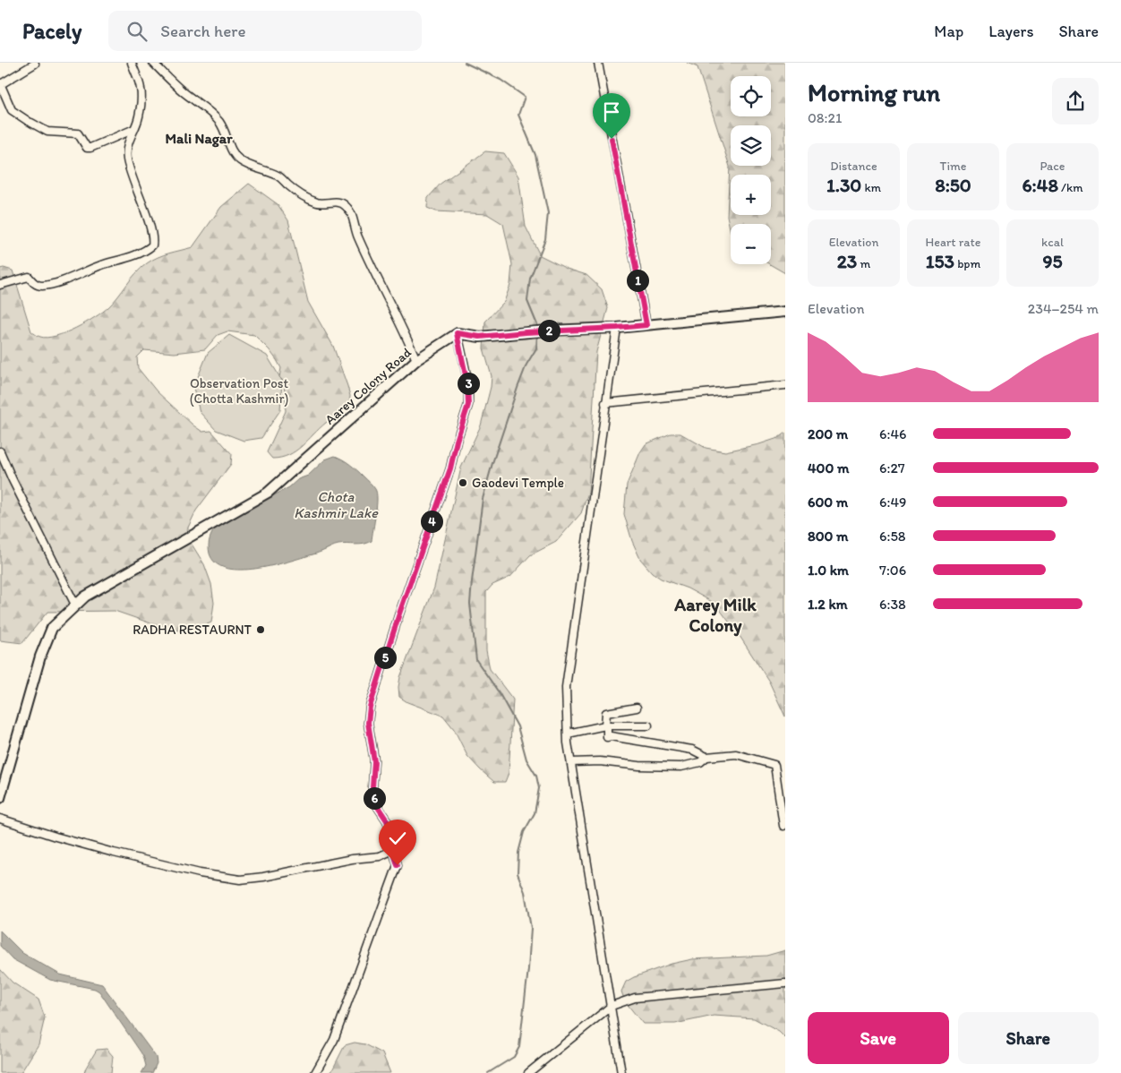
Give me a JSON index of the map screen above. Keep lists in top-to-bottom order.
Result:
{
  "streets": {
    "main road": ["Aarey Colony Road"]
  },
  "districts": ["Mali Nagar", "Aarey Milk Colony"],
  "water": ["Chota Kashmir Lake"],
  "parks": ["Observation Post (Chotta Kashmir)"],
  "places": ["Gaodevi Temple", "RADHA RESTAURNT"],
  "page": {
    "header": "Pacely",
    "search": "Search here",
    "nav": ["Map", "Layers", "Share"],
    "heading": ["Morning run", "08:21"],
    "map_buttons": ["+", "−"],
    "stats": [
      ["Distance", "1.30 km"],
      ["Time", "8:50"],
      ["Pace", "6:48 /km"],
      ["Elevation", "23 m"],
      ["Heart rate", "153 bpm"],
      ["kcal", "95"]
    ],
    "pins": [
      "1",
      "2",
      "3",
      "4",
      "5",
      "6"
    ],
    "chart": ["Elevation", "234–254 m"],
    "list": [
      {
        "name": "200 m",
        "note": "6:46"
      },
      {
        "name": "400 m",
        "note": "6:27"
      },
      {
        "name": "600 m",
        "note": "6:49"
      },
      {
        "name": "800 m",
        "note": "6:58"
      },
      {
        "name": "1.0 km",
        "note": "7:06"
      },
      {
        "name": "1.2 km",
        "note": "6:38"
      }
    ],
    "buttons": ["Save", "Share"]
  }
}
